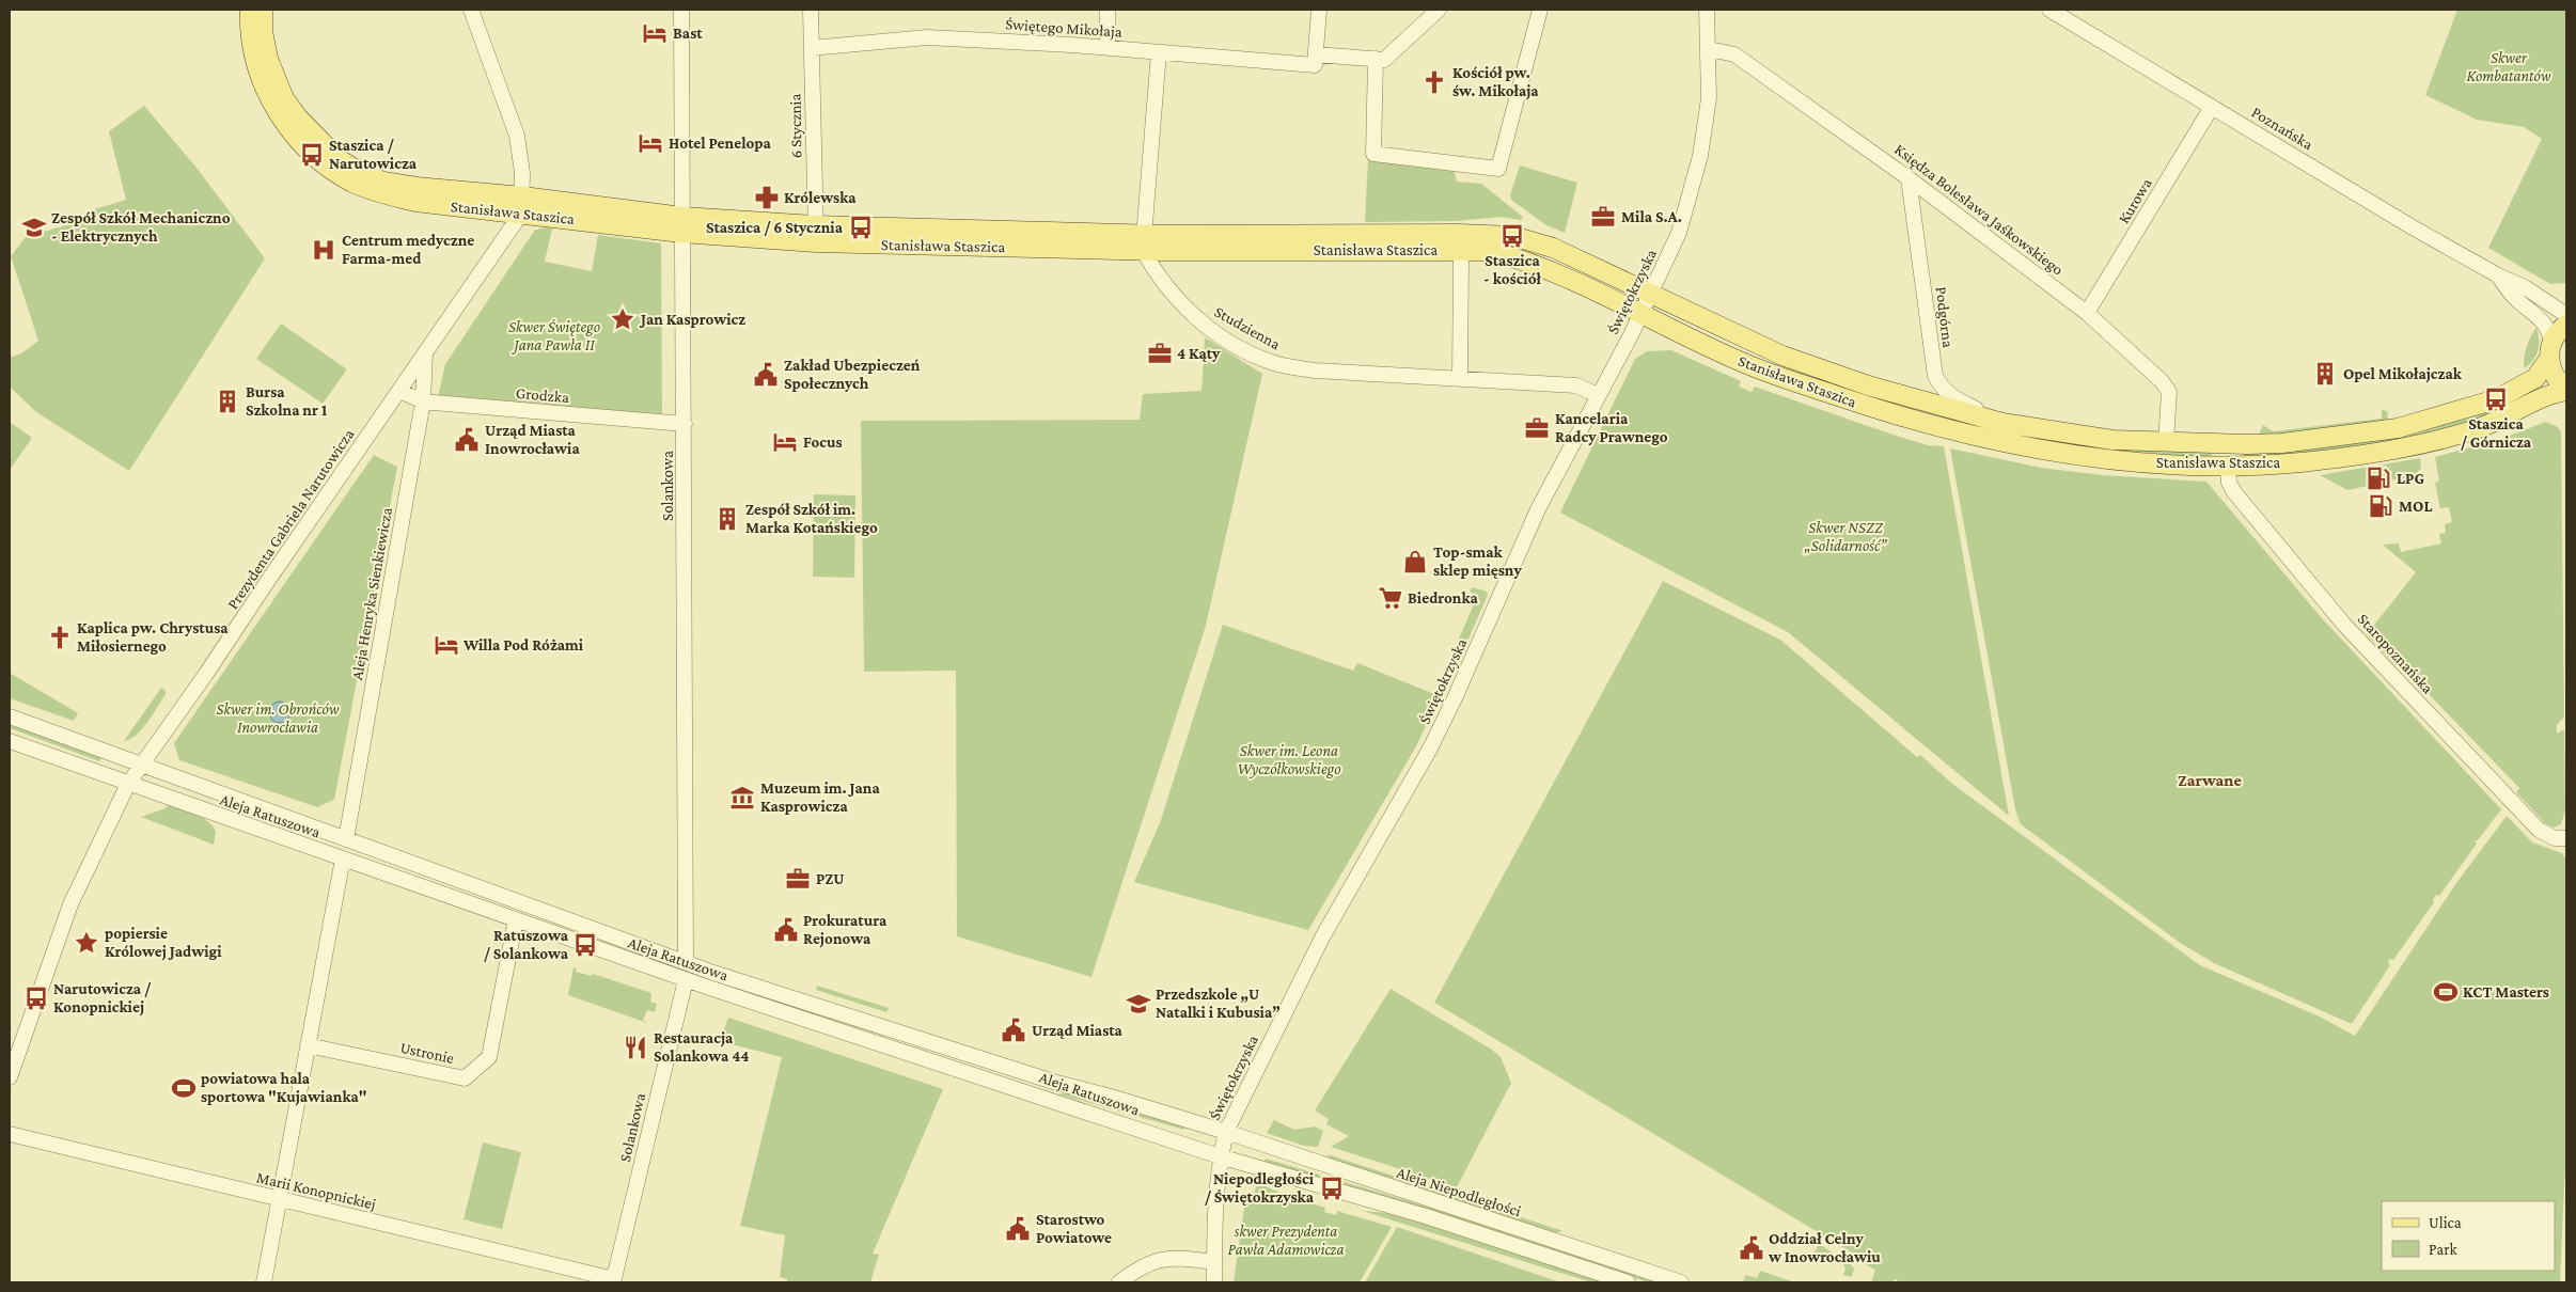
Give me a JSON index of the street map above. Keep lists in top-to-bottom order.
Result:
{
  "streets": {
    "main road": ["Stanisława Staszica"],
    "street": [
      "Świętego Mikołaja",
      "6 Stycznia",
      "Poznańska",
      "Kurowa",
      "Księdza Bolesława Jaśkowskiego",
      "Świętokrzyska",
      "Podgórna",
      "Studzienna",
      "Grodzka",
      "Solankowa",
      "Prezydenta Gabriela Narutowicza",
      "Aleja Henryka Sienkiewicza",
      "Staropoznańska",
      "Aleja Ratuszowa",
      "Ustronie",
      "Marii Konopnickiej",
      "Aleja Niepodległości"
    ]
  },
  "crossings": [
    ["Świętego Mikołaja", "6 Stycznia"],
    ["6 Stycznia", "Stanisława Staszica"],
    ["Poznańska", "Kurowa"],
    ["Poznańska", "Stanisława Staszica"],
    ["Kurowa", "Księdza Bolesława Jaśkowskiego"],
    ["Księdza Bolesława Jaśkowskiego", "Stanisława Staszica"],
    ["Księdza Bolesława Jaśkowskiego", "Świętokrzyska"],
    ["Księdza Bolesława Jaśkowskiego", "Podgórna"],
    ["Stanisława Staszica", "Świętokrzyska"],
    ["Stanisława Staszica", "Podgórna"],
    ["Stanisława Staszica", "Studzienna"],
    ["Stanisława Staszica", "Solankowa"],
    ["Stanisława Staszica", "Prezydenta Gabriela Narutowicza"],
    ["Stanisława Staszica", "Staropoznańska"],
    ["Świętokrzyska", "Studzienna"],
    ["Świętokrzyska", "Aleja Ratuszowa"],
    ["Świętokrzyska", "Aleja Niepodległości"],
    ["Grodzka", "Solankowa"],
    ["Grodzka", "Prezydenta Gabriela Narutowicza"],
    ["Grodzka", "Aleja Henryka Sienkiewicza"],
    ["Solankowa", "Aleja Ratuszowa"],
    ["Solankowa", "Marii Konopnickiej"],
    ["Prezydenta Gabriela Narutowicza", "Aleja Henryka Sienkiewicza"],
    ["Prezydenta Gabriela Narutowicza", "Aleja Ratuszowa"],
    ["Aleja Henryka Sienkiewicza", "Aleja Ratuszowa"],
    ["Aleja Ratuszowa", "Ustronie"],
    ["Aleja Ratuszowa", "Aleja Niepodległości"]
  ],
  "districts": ["Zarwane"],
  "parks": [
    "Skwer Kombatantów",
    "Skwer Świętego Jana Pawła II",
    "Skwer NSZZ „Solidarność”",
    "Skwer im. Obrońców Inowrocławia",
    "Skwer im. Leona Wyczółkowskiego",
    "skwer Prezydenta Pawła Adamowicza"
  ],
  "places": {
    "hotel": [
      "Bast",
      "Hotel Penelopa",
      "Focus",
      "Willa Pod Różami"
    ],
    "church": ["Kościół pw. św. Mikołaja", "Kaplica pw. Chrystusa Miłosiernego"],
    "bus stop": [
      "Staszica / Narutowicza",
      "Staszica / 6 Stycznia",
      "Staszica - kościół",
      "Staszica / Górnicza",
      "Ratuszowa / Solankowa",
      "Narutowicza / Konopnickiej",
      "Niepodległości / Świętokrzyska"
    ],
    "pharmacy": ["Królewska"],
    "office": [
      "Mila S.A.",
      "4 Kąty",
      "Kancelaria Radcy Prawnego",
      "PZU"
    ],
    "school or university": ["Zespół Szkół Mechaniczno - Elektrycznych", "Przedszkole „U Natalki i Kubusia”"],
    "hospital": ["Centrum medyczne Farma-med"],
    "place": ["Jan Kasprowicz", "popiersie Królowej Jadwigi"],
    "building": ["Opel Mikołajczak", "Bursa Szkolna nr 1", "Zespół Szkół im. Marka Kotańskiego"],
    "public building": [
      "Zakład Ubezpieczeń Społecznych",
      "Urząd Miasta Inowrocławia",
      "Prokuratura Rejonowa",
      "Urząd Miasta",
      "Starostwo Powiatowe",
      "Oddział Celny w Inowrocławiu"
    ],
    "fuel station": ["LPG", "MOL"],
    "shop": ["Top-smak sklep mięsny"],
    "supermarket": ["Biedronka"],
    "museum": ["Muzeum im. Jana Kasprowicza"],
    "sports": ["KCT Masters", "powiatowa hala sportowa \"Kujawianka\""],
    "restaurant": ["Restauracja Solankowa 44"]
  },
  "legend": ["Ulica", "Park"]
}
